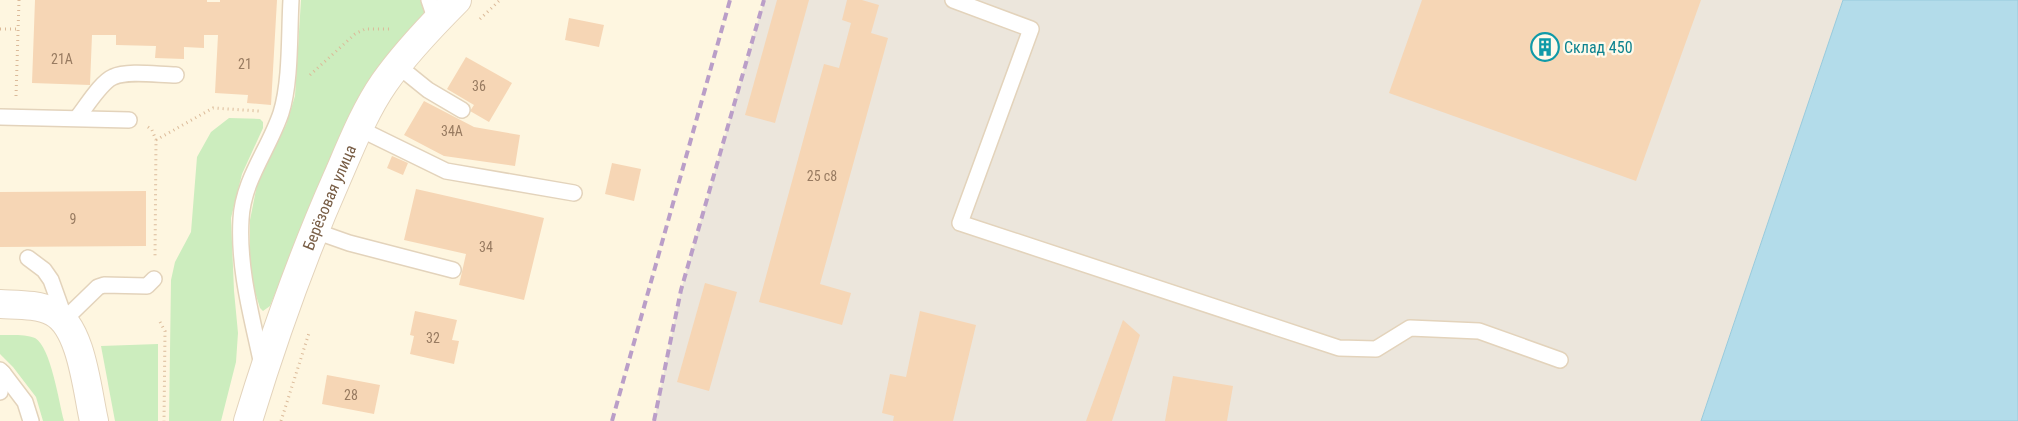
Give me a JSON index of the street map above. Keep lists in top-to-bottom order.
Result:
{
  "streets": {
    "street": ["Берёзовая улица"]
  },
  "places": {
    "building": ["Склад 450"]
  },
  "house_numbers": [
    "21А",
    "21",
    "36",
    "34А",
    "25 с8",
    "9",
    "34",
    "32",
    "28"
  ]
}
